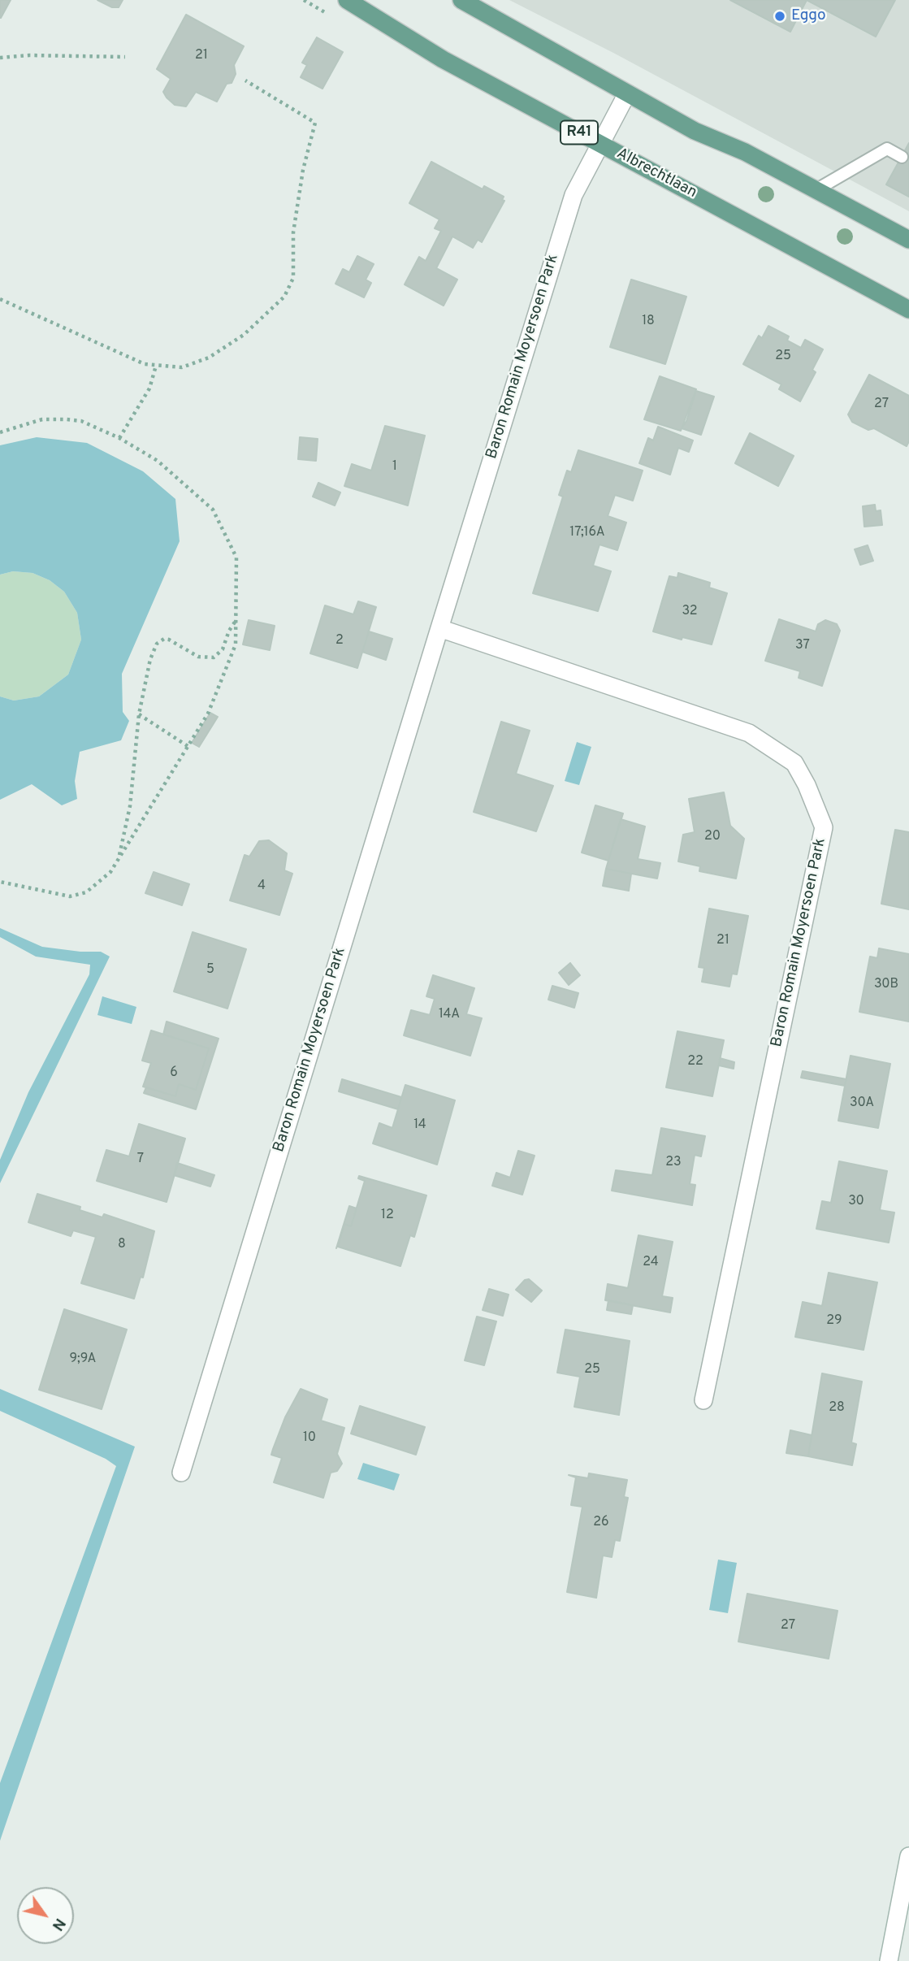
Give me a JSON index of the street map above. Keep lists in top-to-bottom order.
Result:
{
  "streets": {
    "main road": ["R41", "Albrechtlaan"],
    "street": ["Baron Romain Moyersoen Park"]
  },
  "crossings": [
    ["Albrechtlaan", "Baron Romain Moyersoen Park"]
  ],
  "places": ["Eggo"],
  "house_numbers": [
    "21",
    "18",
    "25",
    "27",
    "1",
    "17;16A",
    "32",
    "2",
    "37",
    "20",
    "4",
    "21",
    "5",
    "30B",
    "14A",
    "22",
    "6",
    "30A",
    "14",
    "7",
    "23",
    "30",
    "12",
    "8",
    "24",
    "29",
    "9;9A",
    "25",
    "28",
    "10",
    "26",
    "27"
  ],
  "north": "bottom right"
}
